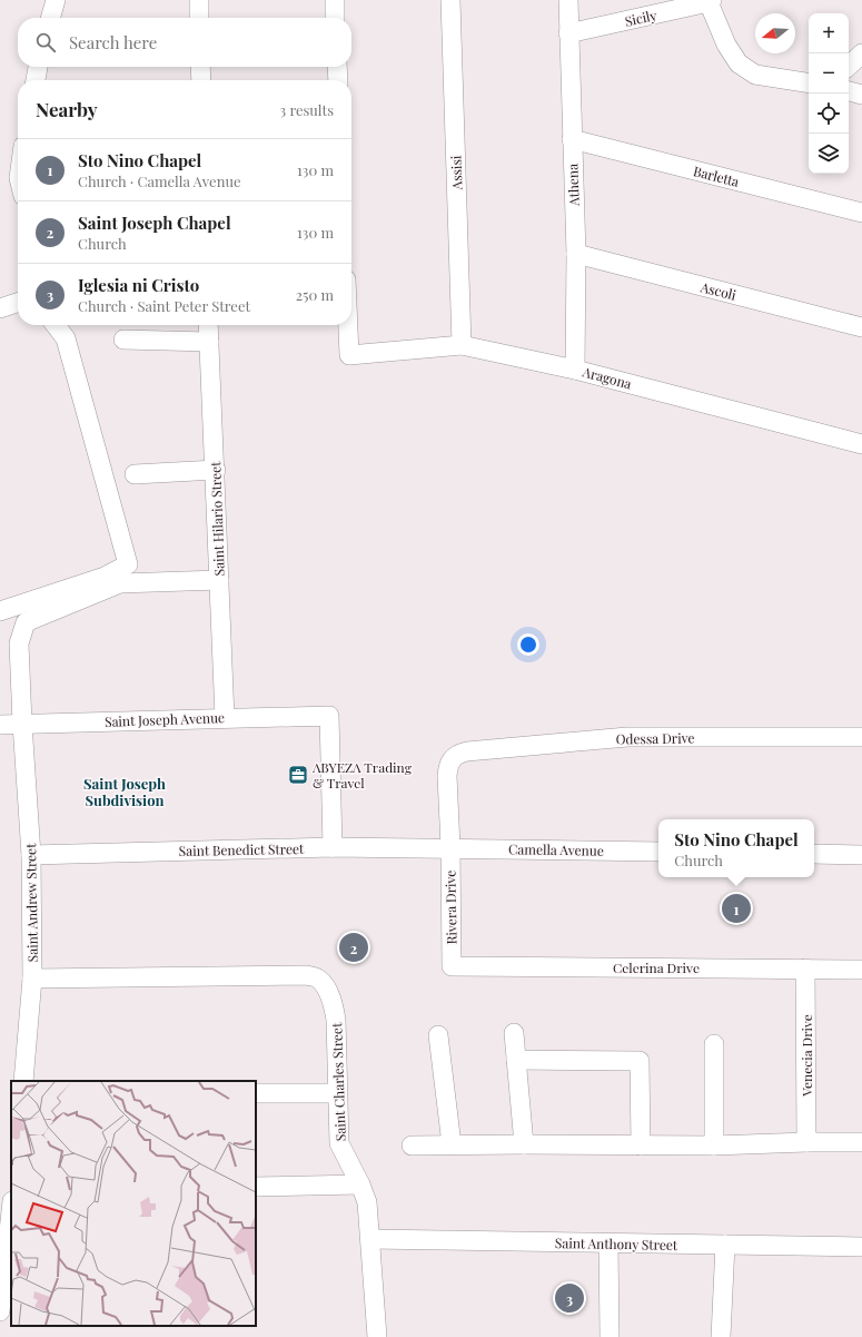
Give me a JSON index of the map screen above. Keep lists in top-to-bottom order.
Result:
{
  "streets": {
    "street": [
      "Sicily",
      "Assisi",
      "Barletta",
      "Athena",
      "Ascoli",
      "Aragona",
      "Saint Hilario Street",
      "Saint Joseph Avenue",
      "Odessa Drive",
      "Saint Benedict Street",
      "Camella Avenue",
      "Saint Andrew Street",
      "Rivera Drive",
      "Celerina Drive",
      "Venecia Drive",
      "Saint Charles Street",
      "Saint Anthony Street"
    ]
  },
  "crossings": [
    ["Sicily", "Athena"],
    ["Assisi", "Aragona"],
    ["Barletta", "Athena"],
    ["Athena", "Ascoli"],
    ["Athena", "Aragona"],
    ["Saint Hilario Street", "Saint Joseph Avenue"],
    ["Saint Hilario Street", "Saint Andrew Street"],
    ["Saint Joseph Avenue", "Saint Benedict Street"],
    ["Saint Joseph Avenue", "Saint Andrew Street"],
    ["Odessa Drive", "Rivera Drive"],
    ["Saint Benedict Street", "Camella Avenue"],
    ["Saint Benedict Street", "Saint Andrew Street"],
    ["Saint Benedict Street", "Rivera Drive"],
    ["Camella Avenue", "Rivera Drive"],
    ["Saint Andrew Street", "Saint Charles Street"],
    ["Rivera Drive", "Celerina Drive"],
    ["Celerina Drive", "Venecia Drive"],
    ["Saint Charles Street", "Saint Anthony Street"]
  ],
  "districts": ["Saint Joseph Subdivision"],
  "places": {
    "office": ["ABYEZA Trading & Travel"]
  },
  "north": "left",
  "page": {
    "map_buttons": ["+", "−"],
    "search": "Search here",
    "heading": ["Nearby", "3 results"],
    "list": [
      {
        "mark": "1",
        "name": "Sto Nino Chapel",
        "note": "Church · Camella Avenue",
        "value": "130 m"
      },
      {
        "mark": "2",
        "name": "Saint Joseph Chapel",
        "note": "Church",
        "value": "130 m"
      },
      {
        "mark": "3",
        "name": "Iglesia ni Cristo",
        "note": "Church · Saint Peter Street",
        "value": "250 m"
      }
    ],
    "popup": ["Sto Nino Chapel", "Church"],
    "pins": ["1", "2", "3"]
  }
}
